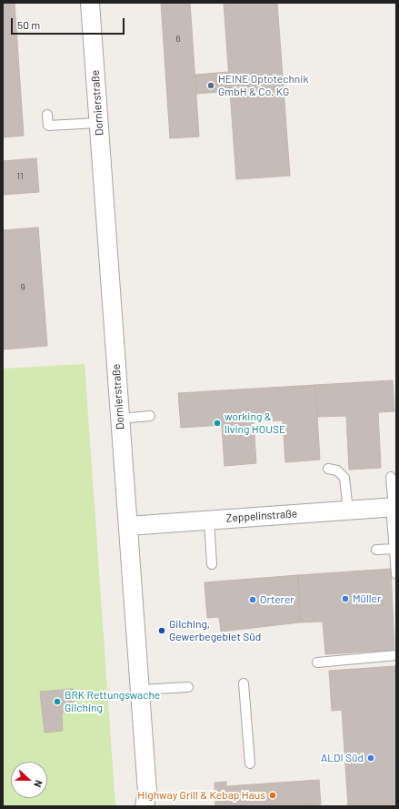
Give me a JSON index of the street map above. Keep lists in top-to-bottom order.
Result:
{
  "streets": {
    "street": ["Dornierstraße", "Zeppelinstraße"]
  },
  "crossings": [
    ["Dornierstraße", "Zeppelinstraße"]
  ],
  "places": [
    "HEINE Optotechnik GmbH & Co. KG",
    "working & living HOUSE",
    "Müller",
    "Orterer",
    "Gilching, Gewerbegebiet Süd",
    "BRK Rettungswache Gilching",
    "ALDI Süd",
    "Highway Grill & Kebap Haus"
  ],
  "house_numbers": ["6", "11", "9"],
  "scale_bar": "50 m",
  "north": "right"
}
